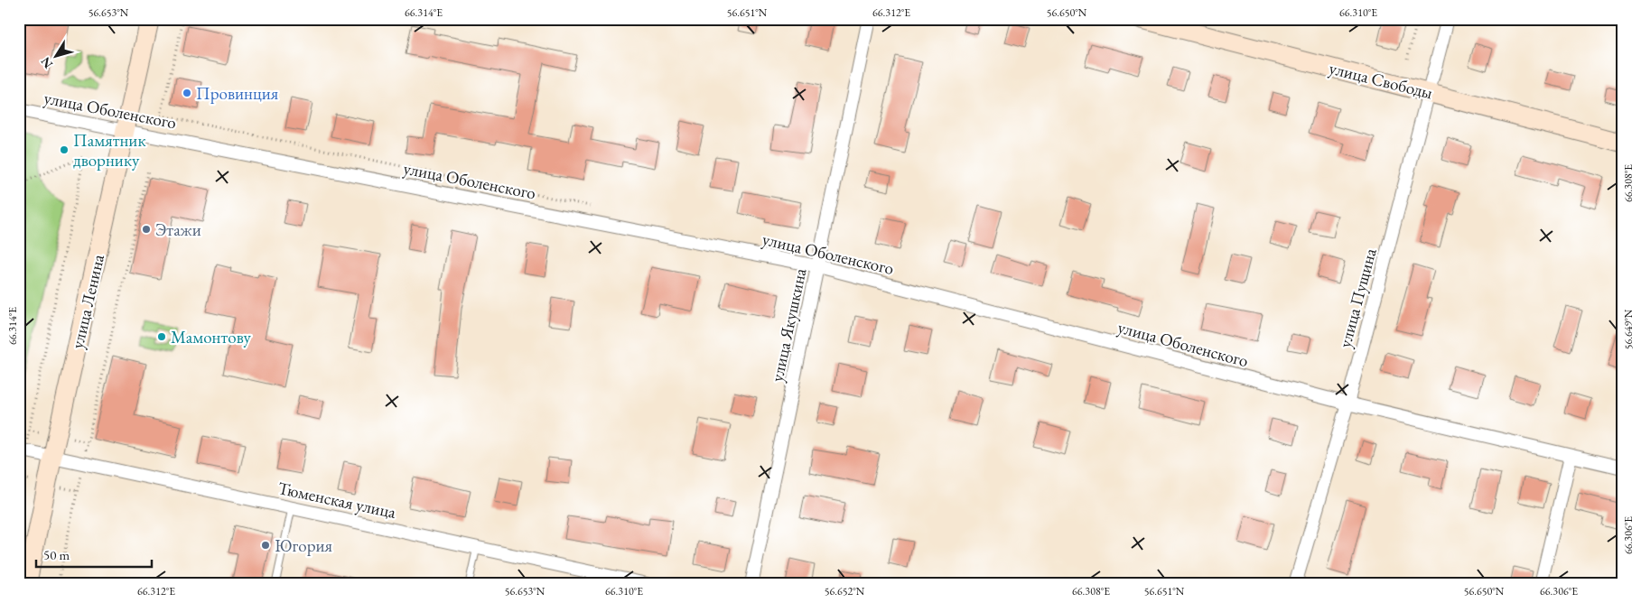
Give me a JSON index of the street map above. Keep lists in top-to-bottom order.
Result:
{
  "streets": {
    "main road": ["улица Свободы", "улица Ленина"],
    "street": [
      "улица Оболенского",
      "улица Пущина",
      "улица Якушкина",
      "Тюменская улица"
    ]
  },
  "crossings": [
    ["улица Свободы", "улица Пущина"],
    ["улица Оболенского", "улица Пущина"],
    ["улица Оболенского", "улица Ленина"],
    ["улица Оболенского", "улица Якушкина"],
    ["улица Ленина", "Тюменская улица"]
  ],
  "places": [
    "Провинция",
    "Памятник дворнику",
    "Этажи",
    "Мамонтову",
    "Югория"
  ],
  "scale_bar": "50 m",
  "north": "bottom left",
  "coordinates": [
    "56.653°N",
    "66.314°E",
    "56.651°N",
    "66.312°E",
    "56.650°N",
    "66.310°E",
    "66.308°E",
    "56.649°N",
    "66.306°E",
    "56.652°N"
  ]
}
